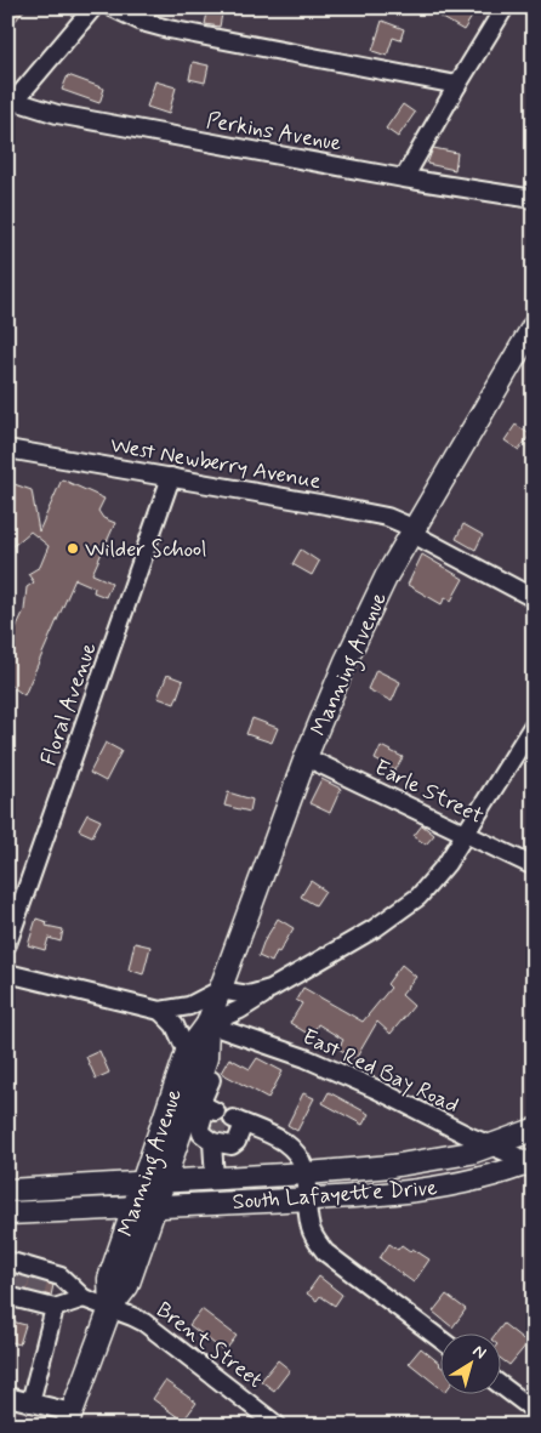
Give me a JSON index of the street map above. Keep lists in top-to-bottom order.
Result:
{
  "streets": {
    "main road": ["Manning Avenue", "South Lafayette Drive"],
    "street": [
      "Perkins Avenue",
      "West Newberry Avenue",
      "Floral Avenue",
      "Earle Street",
      "East Red Bay Road",
      "Brent Street"
    ]
  },
  "crossings": [
    ["West Newberry Avenue", "Manning Avenue"],
    ["West Newberry Avenue", "Floral Avenue"],
    ["Manning Avenue", "Earle Street"],
    ["Manning Avenue", "East Red Bay Road"],
    ["Manning Avenue", "South Lafayette Drive"],
    ["Manning Avenue", "Brent Street"],
    ["East Red Bay Road", "South Lafayette Drive"]
  ],
  "places": ["Wilder School"],
  "north": "top right"
}
